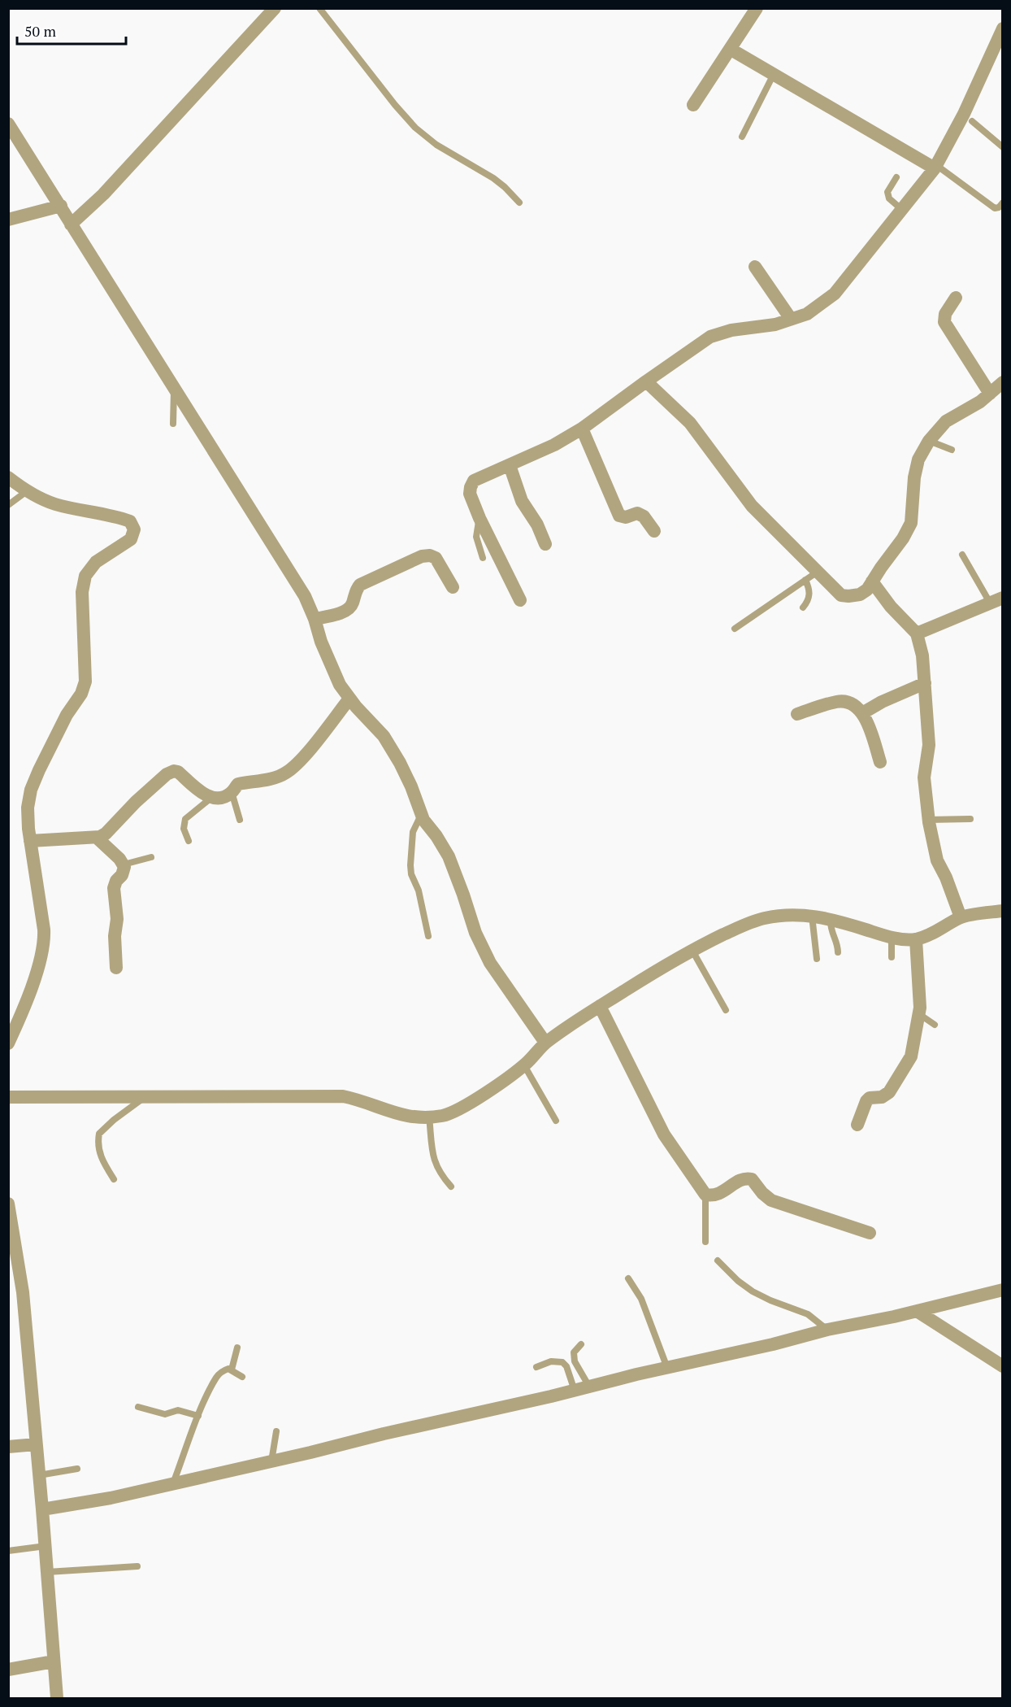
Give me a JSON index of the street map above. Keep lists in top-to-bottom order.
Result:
{
  "scale_bar": "50 m"
}
